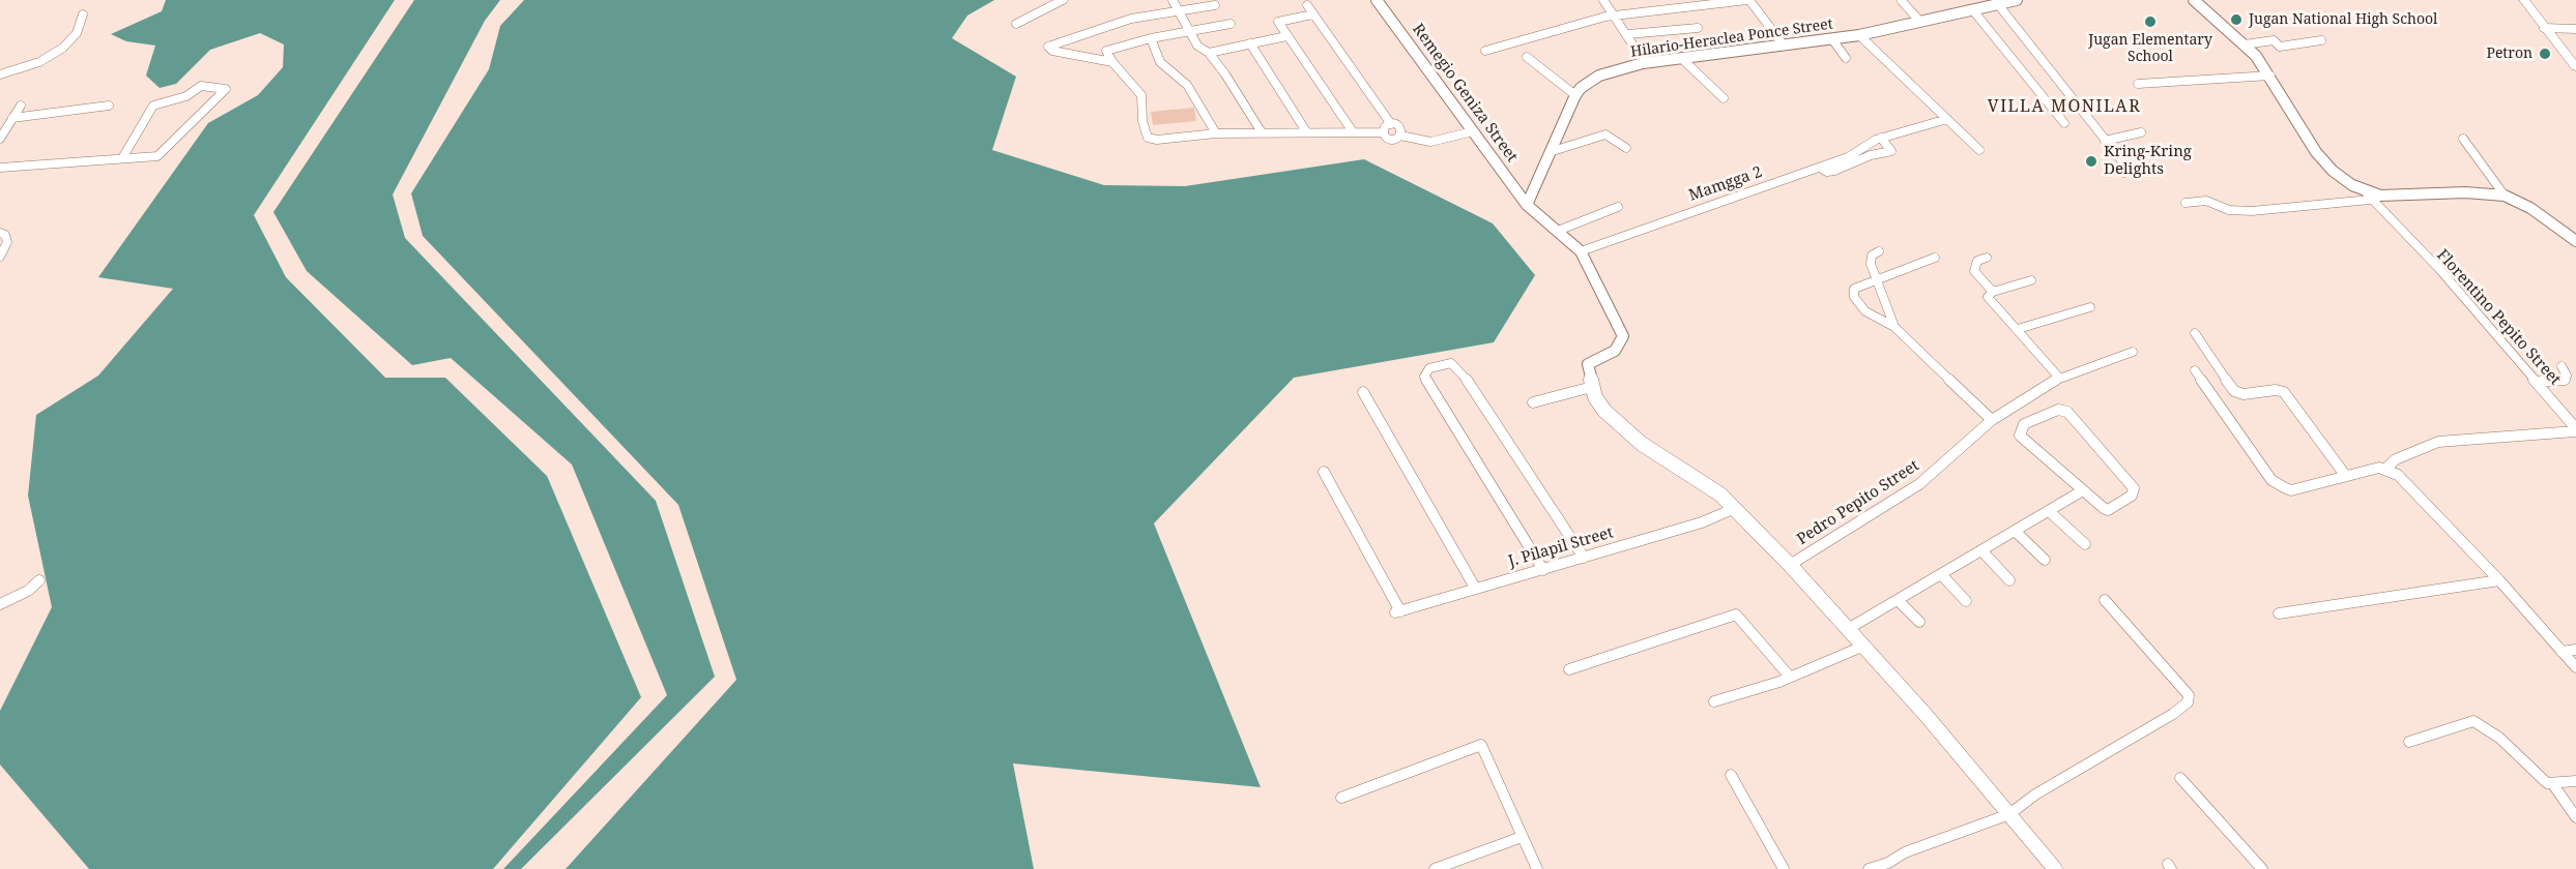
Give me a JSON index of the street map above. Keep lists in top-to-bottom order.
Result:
{
  "streets": {
    "street": [
      "Hilario-Heraclea Ponce Street",
      "Remegio Geniza Street",
      "Mamgga 2",
      "Florentino Pepito Street",
      "Pedro Pepito Street",
      "J. Pilapil Street"
    ]
  },
  "crossings": [
    ["Hilario-Heraclea Ponce Street", "Remegio Geniza Street"]
  ],
  "districts": ["VILLA MONILAR"],
  "places": [
    "Jugan National High School",
    "Jugan Elementary School",
    "Petron",
    "Kring-Kring Delights"
  ]
}
